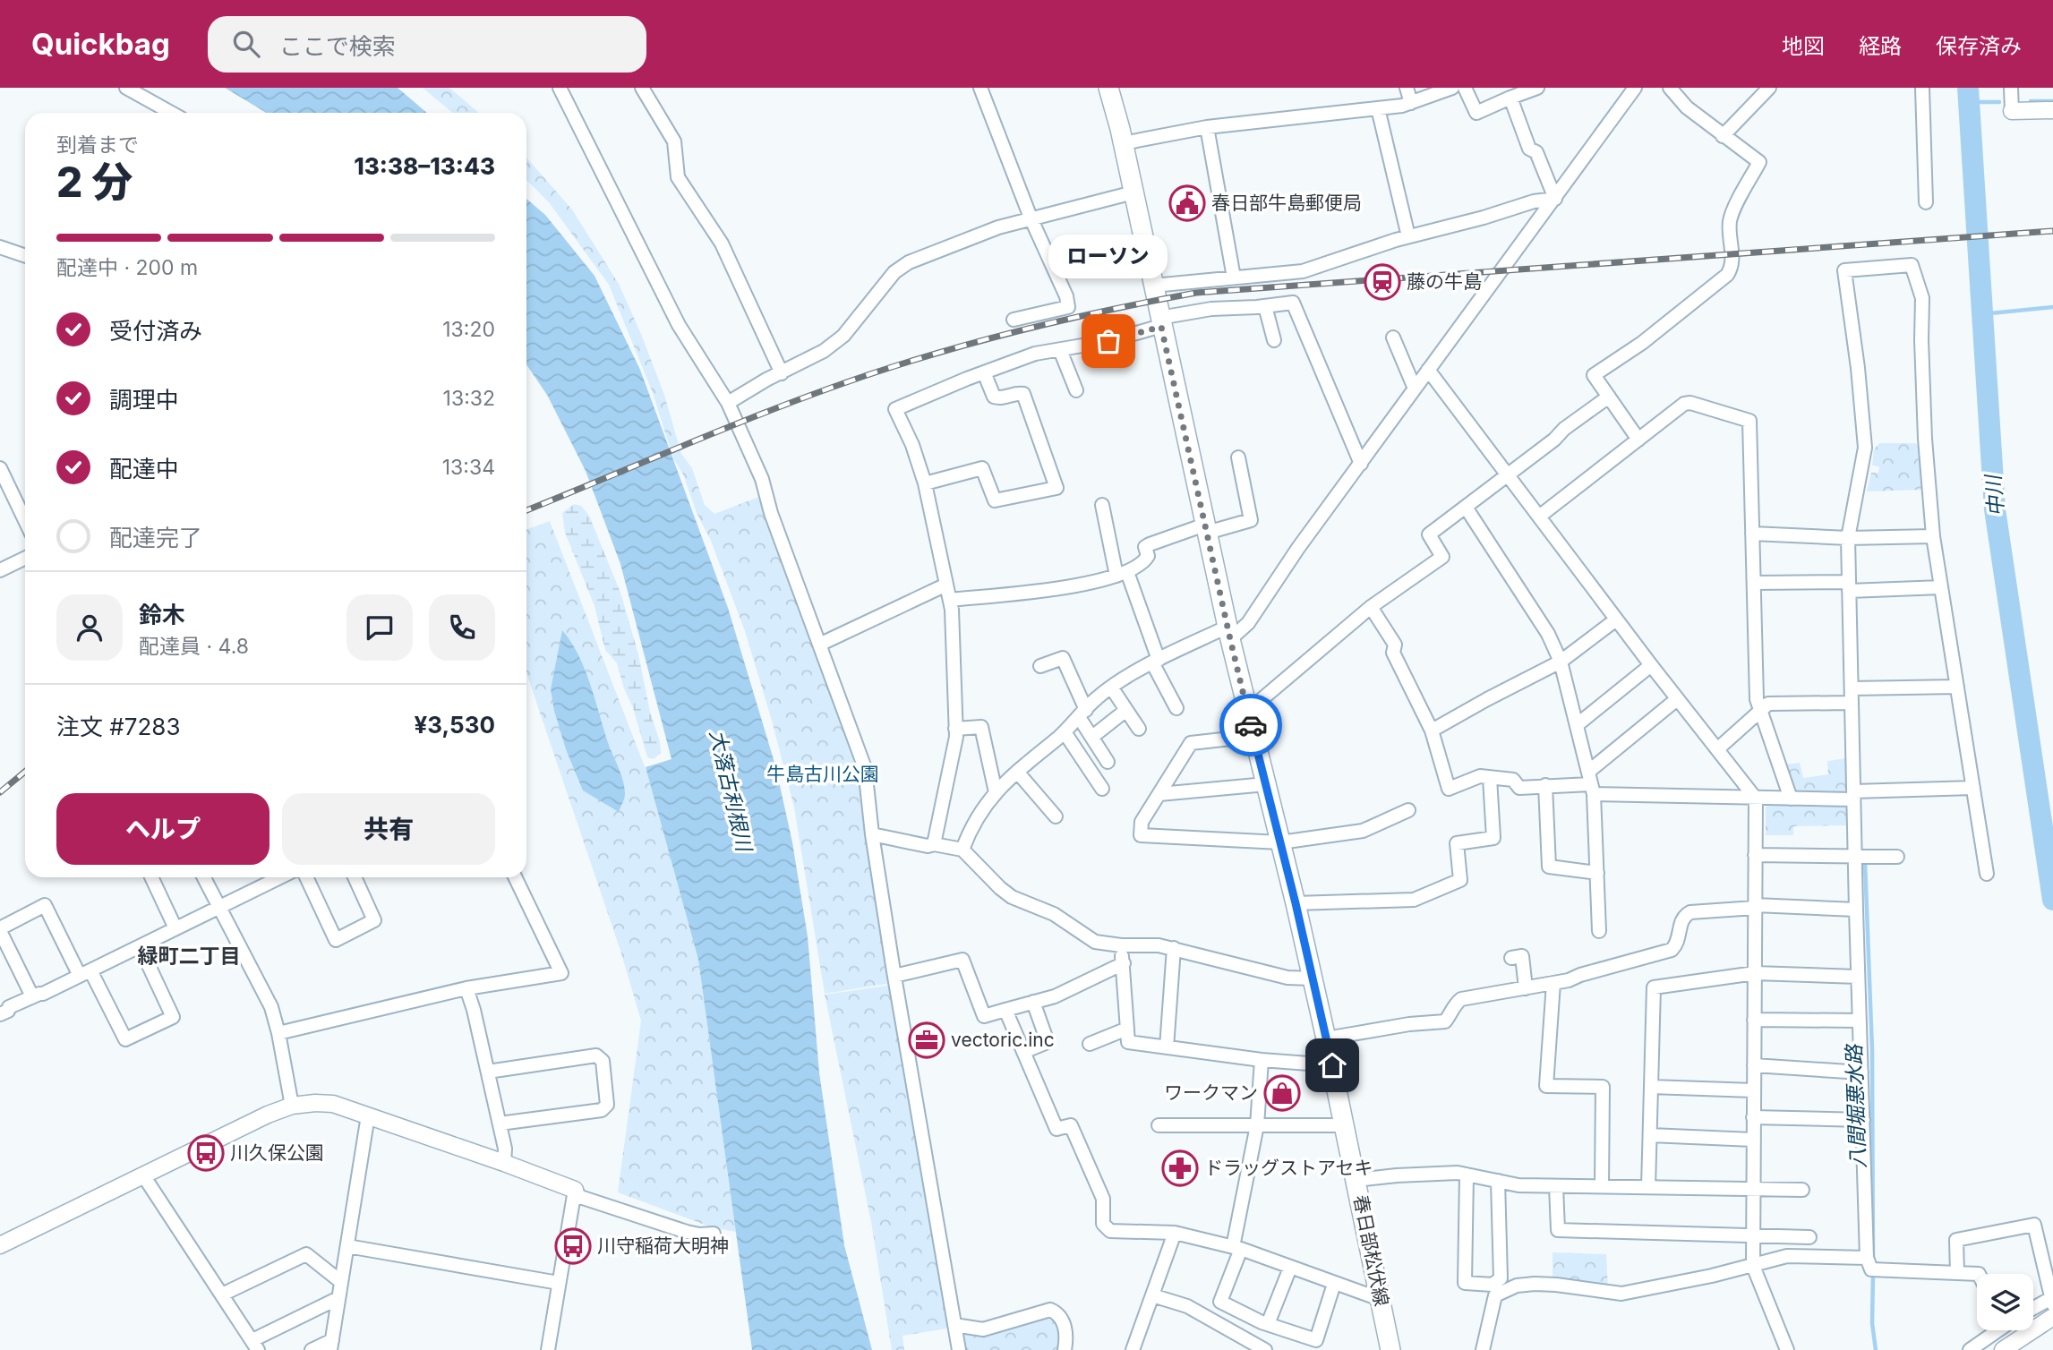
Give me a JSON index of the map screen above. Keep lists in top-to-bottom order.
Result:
{
  "streets": {
    "main road": ["春日部松伏線"]
  },
  "districts": ["緑町二丁目"],
  "water": ["中川", "大落古利根川", "八間堀悪水路"],
  "parks": ["牛島古川公園"],
  "places": {
    "public building": ["春日部牛島郵便局"],
    "station": ["藤の牛島"],
    "other": ["ローソン"],
    "office": ["vectoric.inc"],
    "shop": ["ワークマン"],
    "bus stop": ["川久保公園", "川守稲荷大明神"],
    "pharmacy": ["ドラッグストアセキ"]
  },
  "page": {
    "header": "Quickbag",
    "search": "ここで検索",
    "nav": ["地図", "経路", "保存済み"],
    "heading": ["2 分", "到着まで", "13:38–13:43"],
    "panel": [
      "鈴木",
      "配達員 · 4.8",
      "注文 #7283",
      "¥3,530"
    ],
    "bar": "配達中 · 200 m",
    "bubble": "ローソン",
    "list": [
      ["受付済み", "13:20"],
      ["調理中", "13:32"],
      ["配達中", "13:34"],
      "配達完了"
    ],
    "buttons": ["ヘルプ", "共有"]
  }
}
